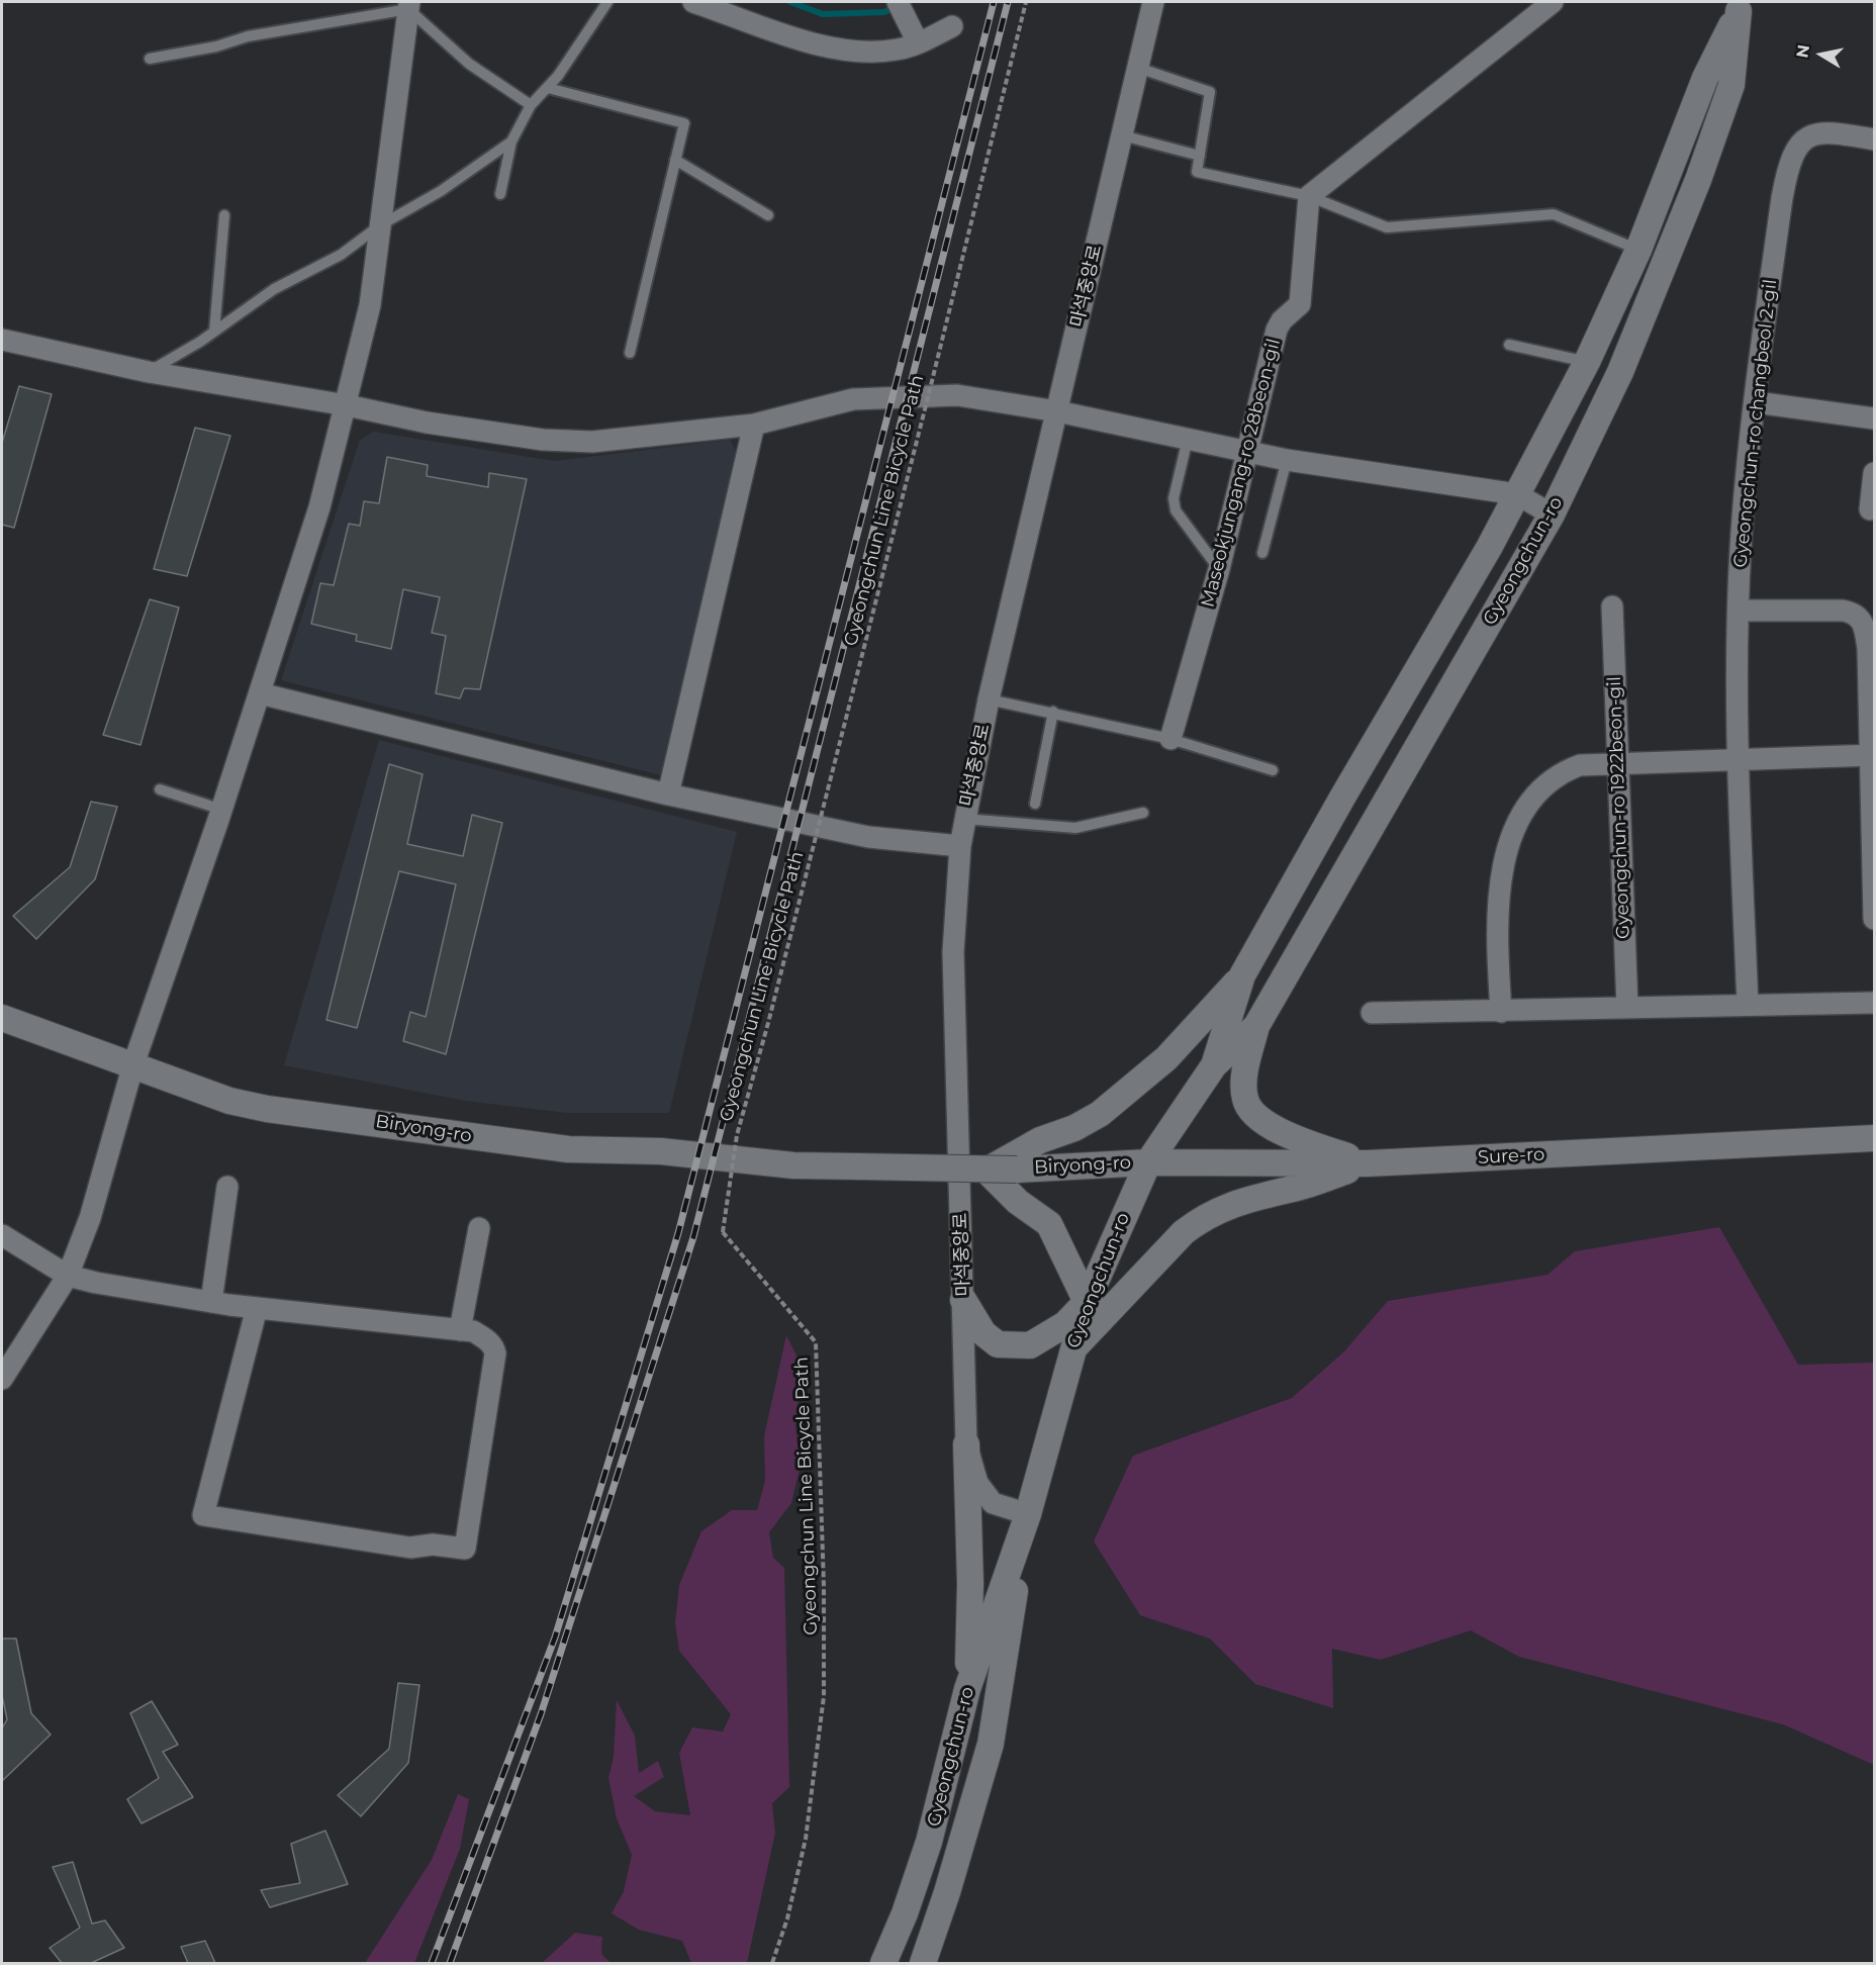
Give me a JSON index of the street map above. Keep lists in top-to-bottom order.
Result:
{
  "streets": {
    "street": [
      "마석중앙로",
      "Gyeongchun-ro changbeol 2-gil",
      "Maseokjungang-ro 28beon-gil",
      "Gyeongchun-ro",
      "Gyeongchun-ro 1922beon-gil",
      "Biryong-ro",
      "Sure-ro"
    ],
    "path": ["Gyeongchun Line Bicycle Path"]
  },
  "crossings": [
    ["마석중앙로", "Gyeongchun-ro"],
    ["Gyeongchun-ro", "Biryong-ro"],
    ["Gyeongchun-ro", "Sure-ro"],
    ["Biryong-ro", "Sure-ro"]
  ],
  "north": "left"
}
